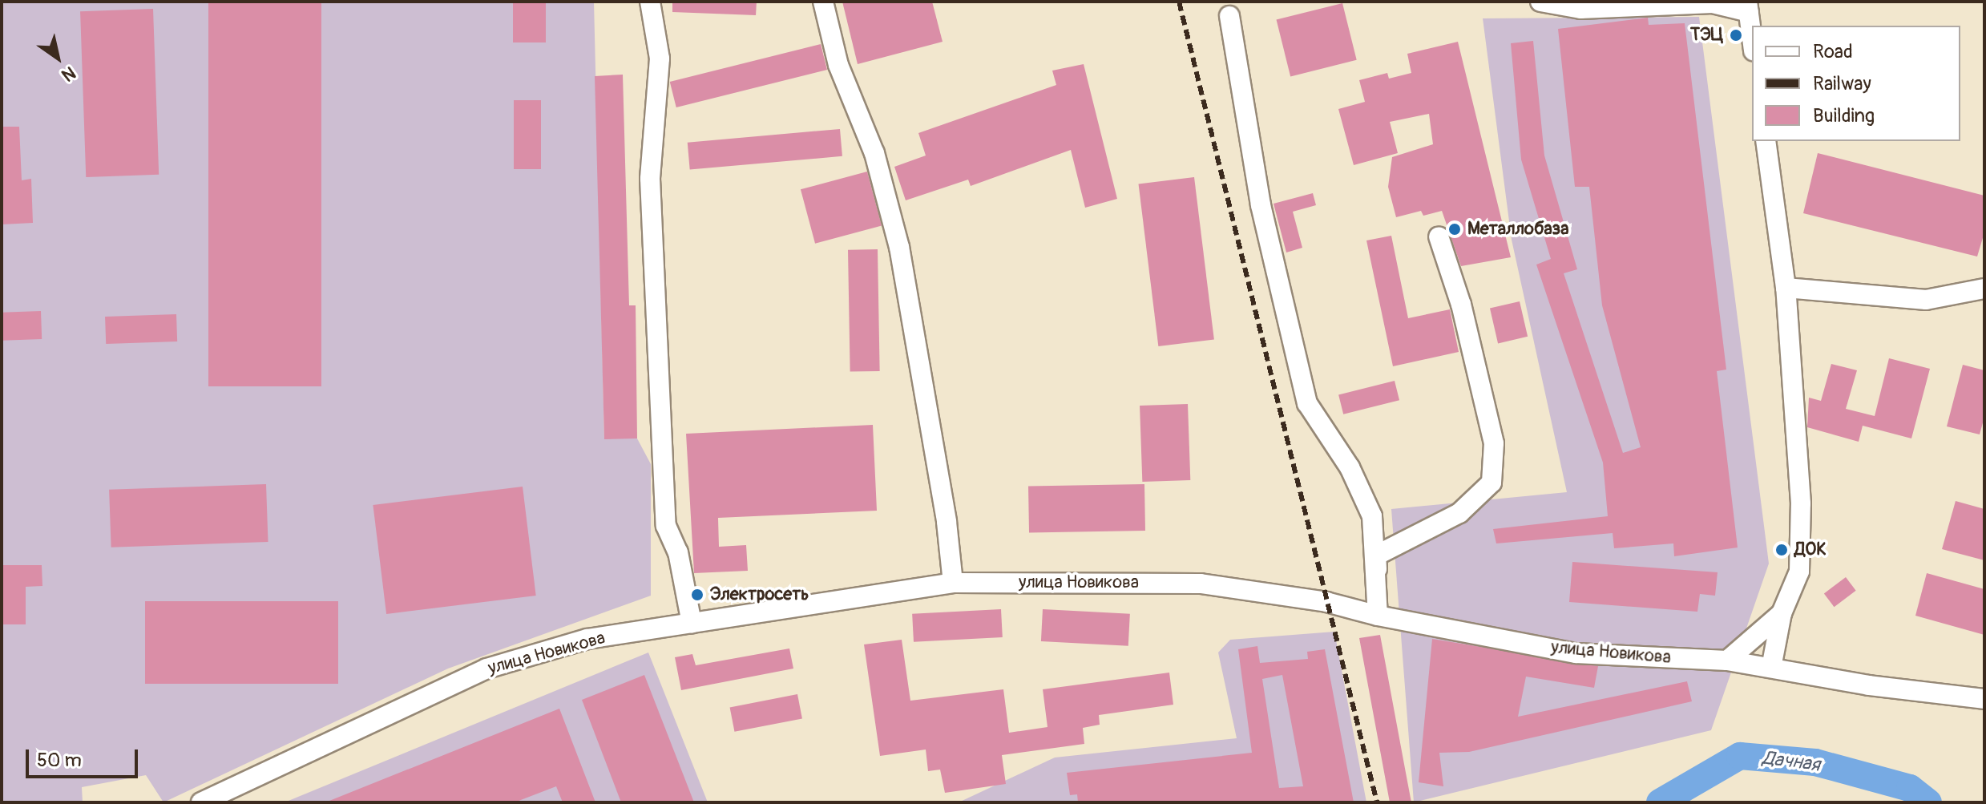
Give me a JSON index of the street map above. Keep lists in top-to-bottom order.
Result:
{
  "streets": {
    "street": ["улица Новикова"]
  },
  "water": ["Дачная"],
  "places": [
    "ТЭЦ",
    "Металлобаза",
    "ДОК",
    "Электросеть"
  ],
  "legend": ["Road", "Railway", "Building"],
  "scale_bar": "50 m",
  "north": "bottom right"
}
